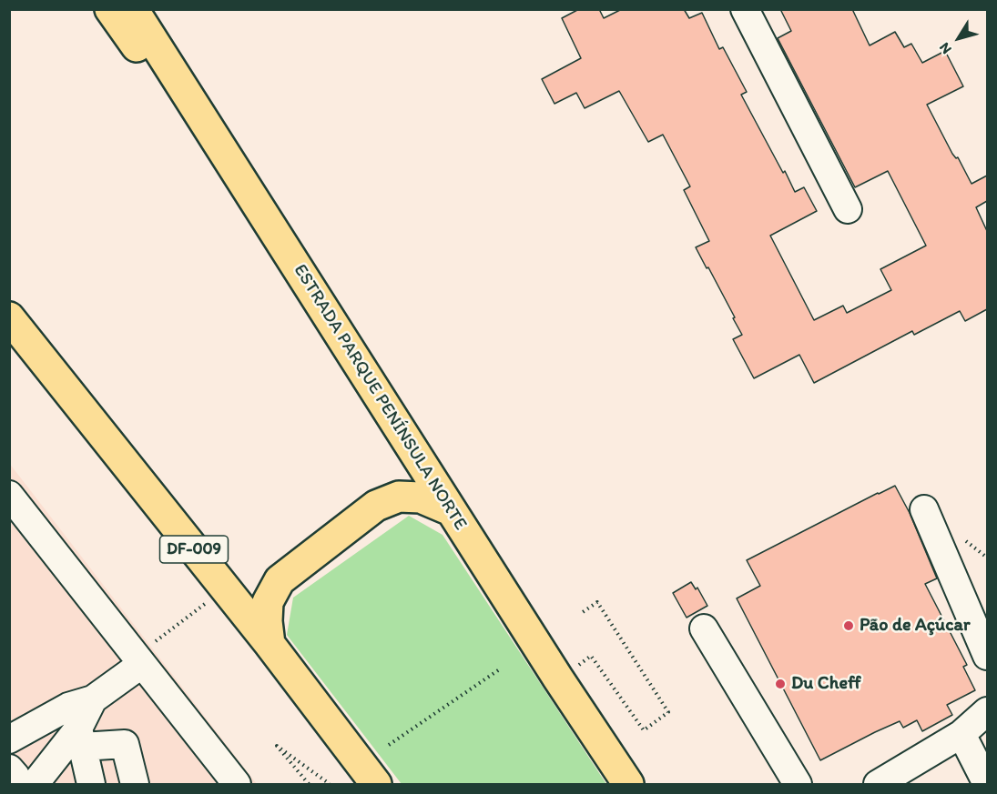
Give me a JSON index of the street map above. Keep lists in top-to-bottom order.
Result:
{
  "streets": {
    "main road": ["ESTRADA PARQUE PENÍNSULA NORTE", "DF-009"]
  },
  "places": ["Pão de Açúcar", "Du Cheff"],
  "north": "bottom left"
}
